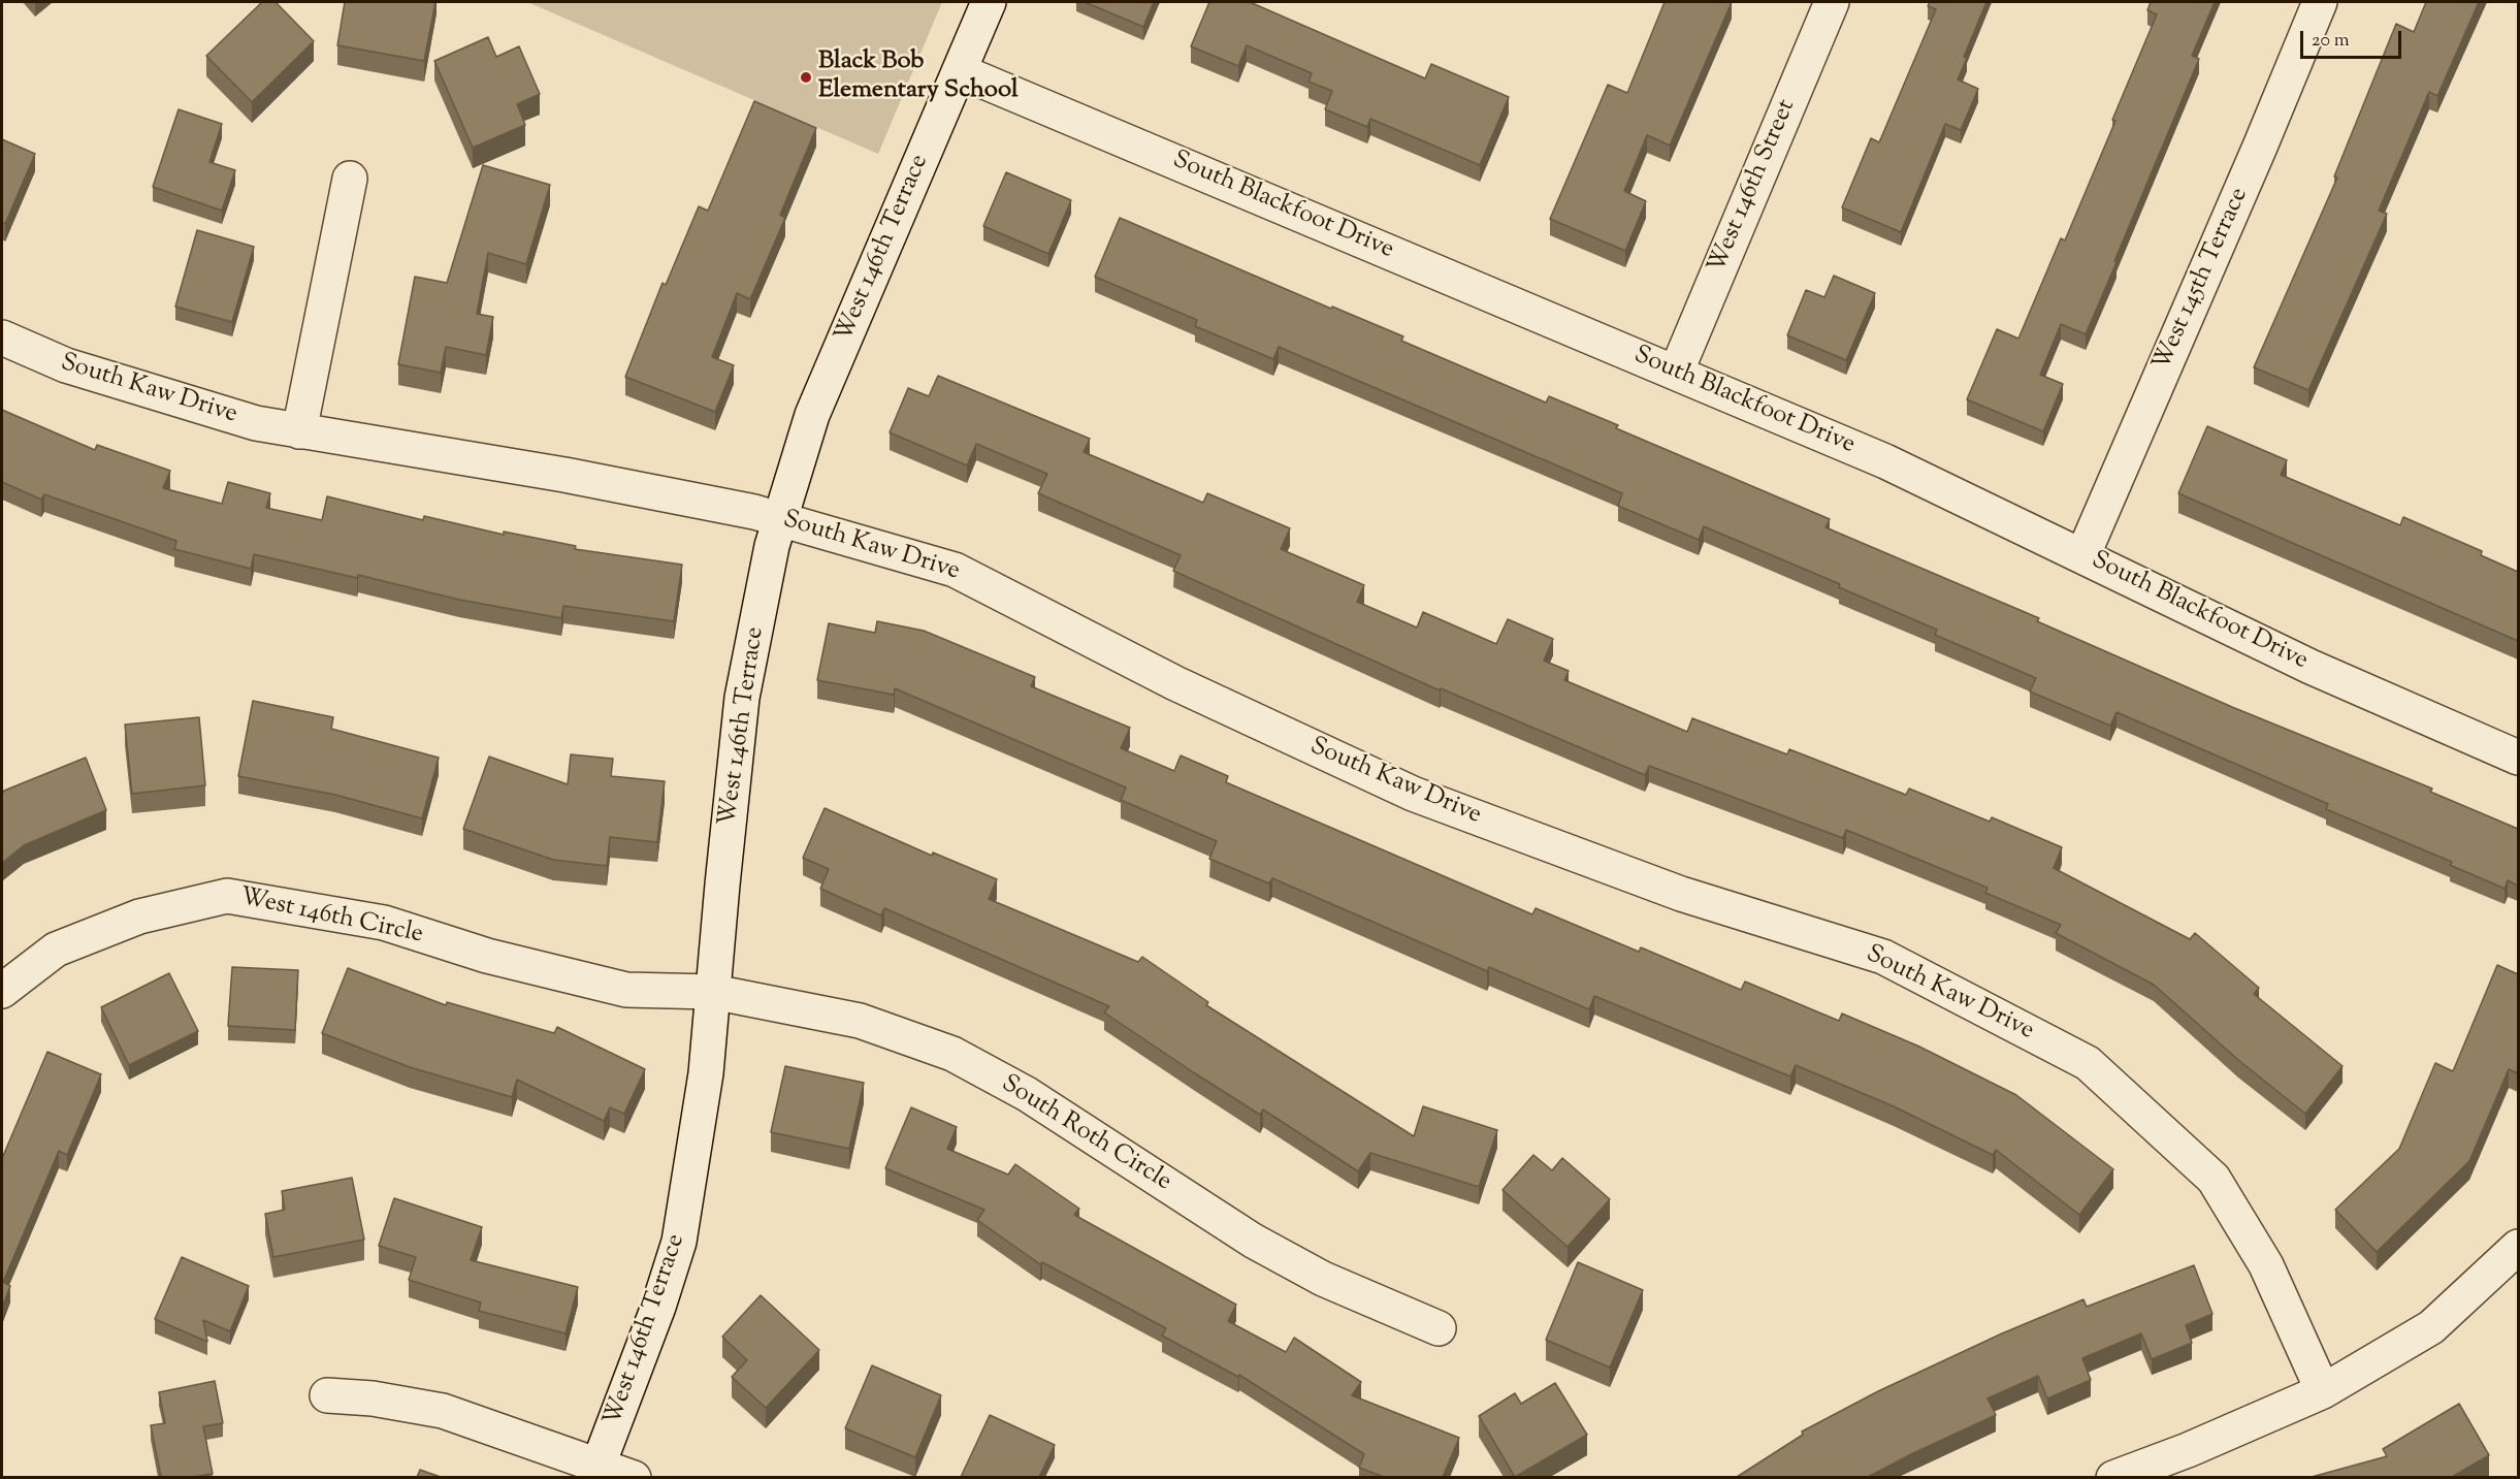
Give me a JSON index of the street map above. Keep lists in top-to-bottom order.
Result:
{
  "streets": {
    "street": [
      "West 146th Street",
      "South Blackfoot Drive",
      "West 146th Terrace",
      "West 145th Terrace",
      "South Kaw Drive",
      "West 146th Circle",
      "South Roth Circle"
    ]
  },
  "crossings": [
    ["West 146th Street", "South Blackfoot Drive"],
    ["South Blackfoot Drive", "West 146th Terrace"],
    ["South Blackfoot Drive", "West 145th Terrace"],
    ["West 146th Terrace", "South Kaw Drive"],
    ["West 146th Terrace", "West 146th Circle"],
    ["West 146th Terrace", "South Roth Circle"],
    ["West 146th Circle", "South Roth Circle"]
  ],
  "places": ["Black Bob Elementary School"],
  "scale_bar": "20 m"
}
